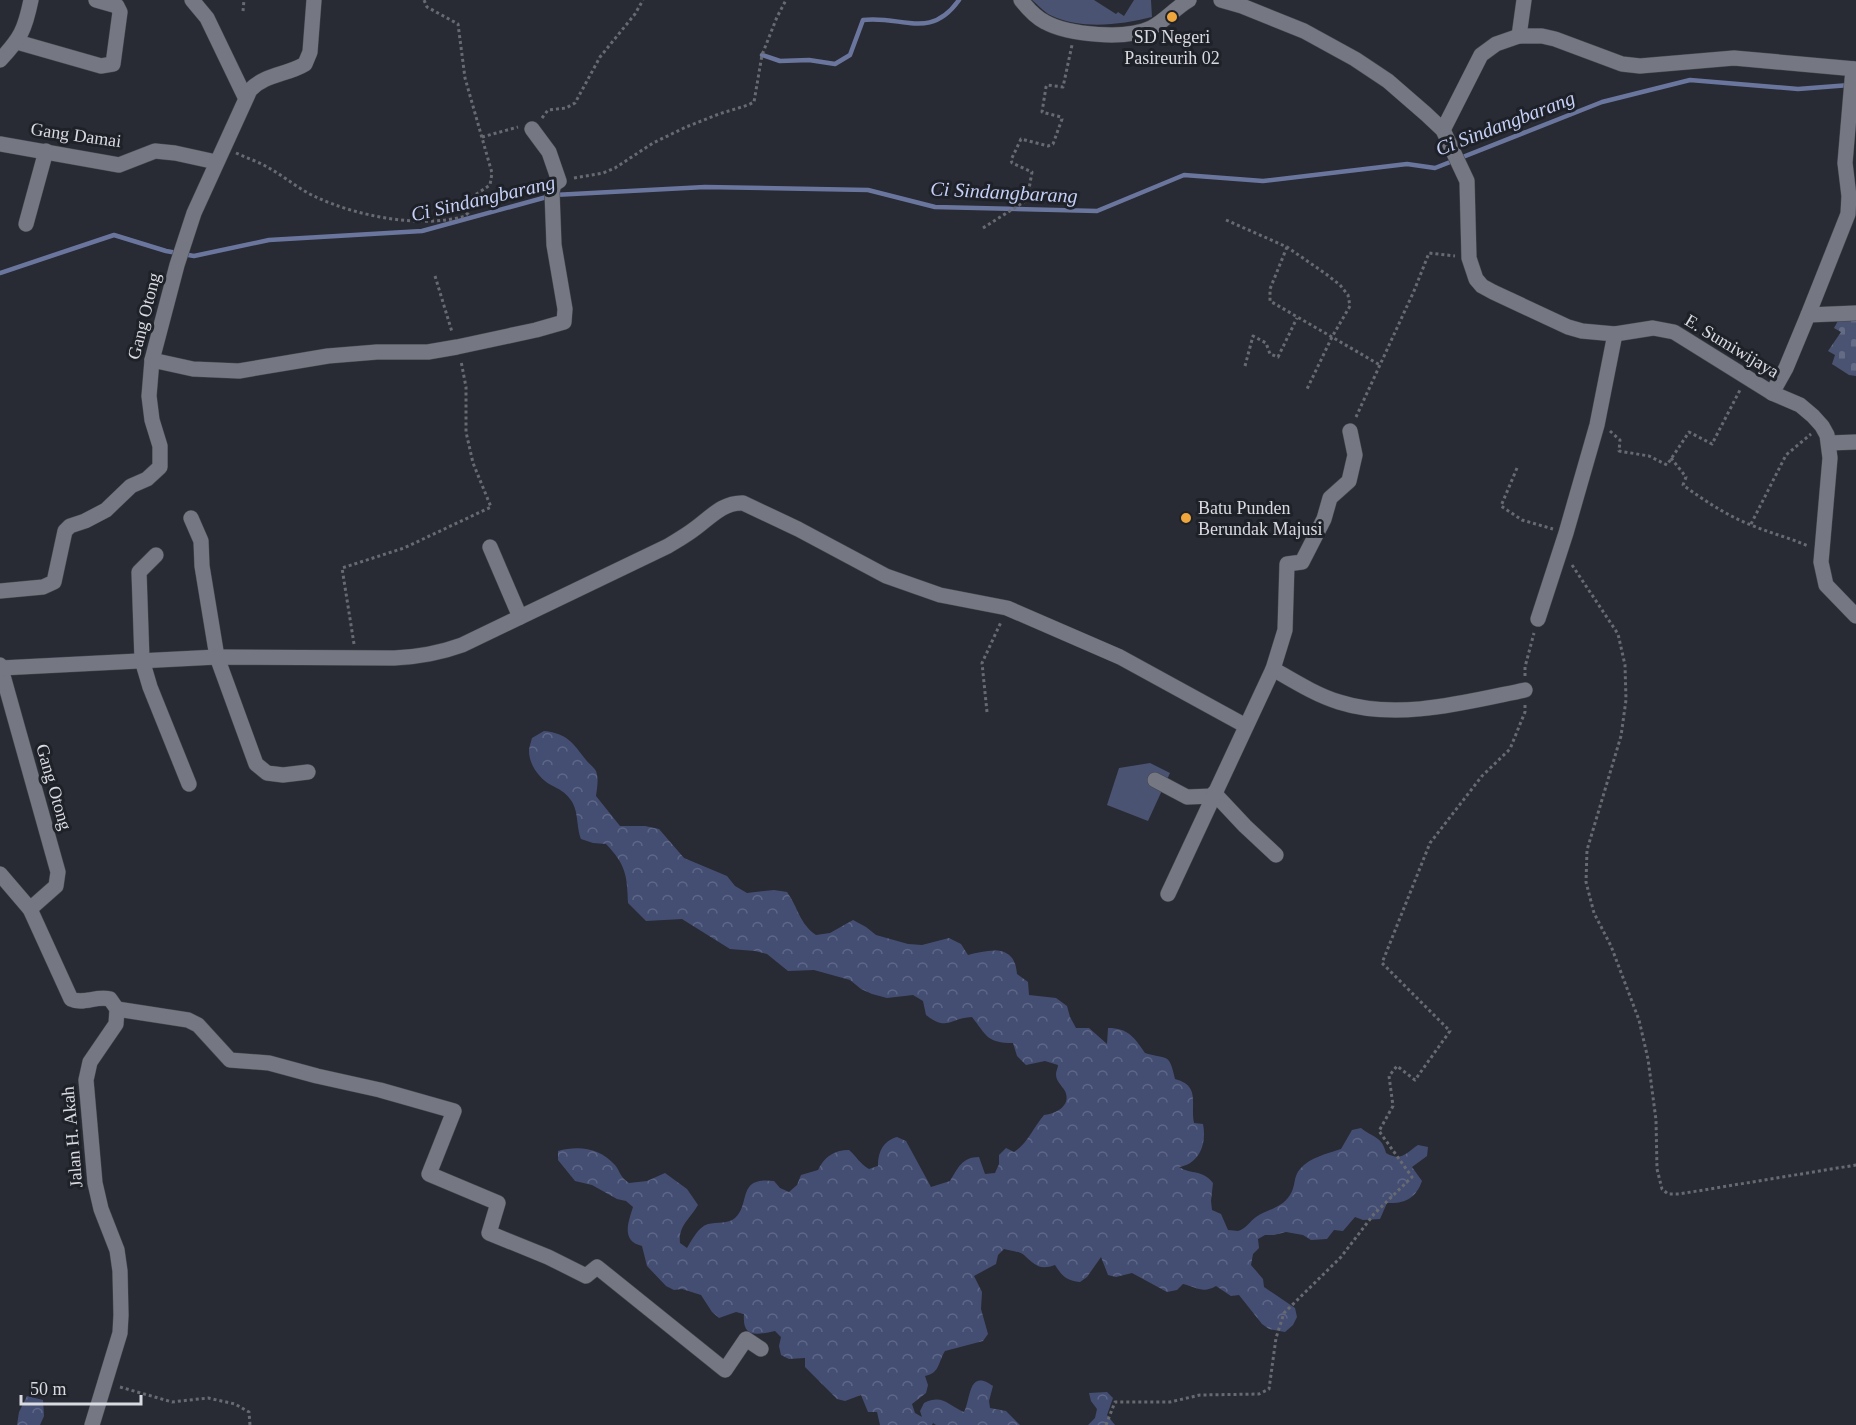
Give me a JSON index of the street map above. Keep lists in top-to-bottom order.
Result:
{
  "streets": {
    "street": [
      "Gang Damai",
      "Gang Otong",
      "E. Sumiwijaya",
      "Jalan H. Akah"
    ]
  },
  "crossings": [
    ["Gang Damai", "Gang Otong"]
  ],
  "water": ["Ci Sindangbarang"],
  "places": ["SD Negeri Pasireurih 02", "Batu Punden Berundak Majusi"],
  "scale_bar": "50 m"
}
